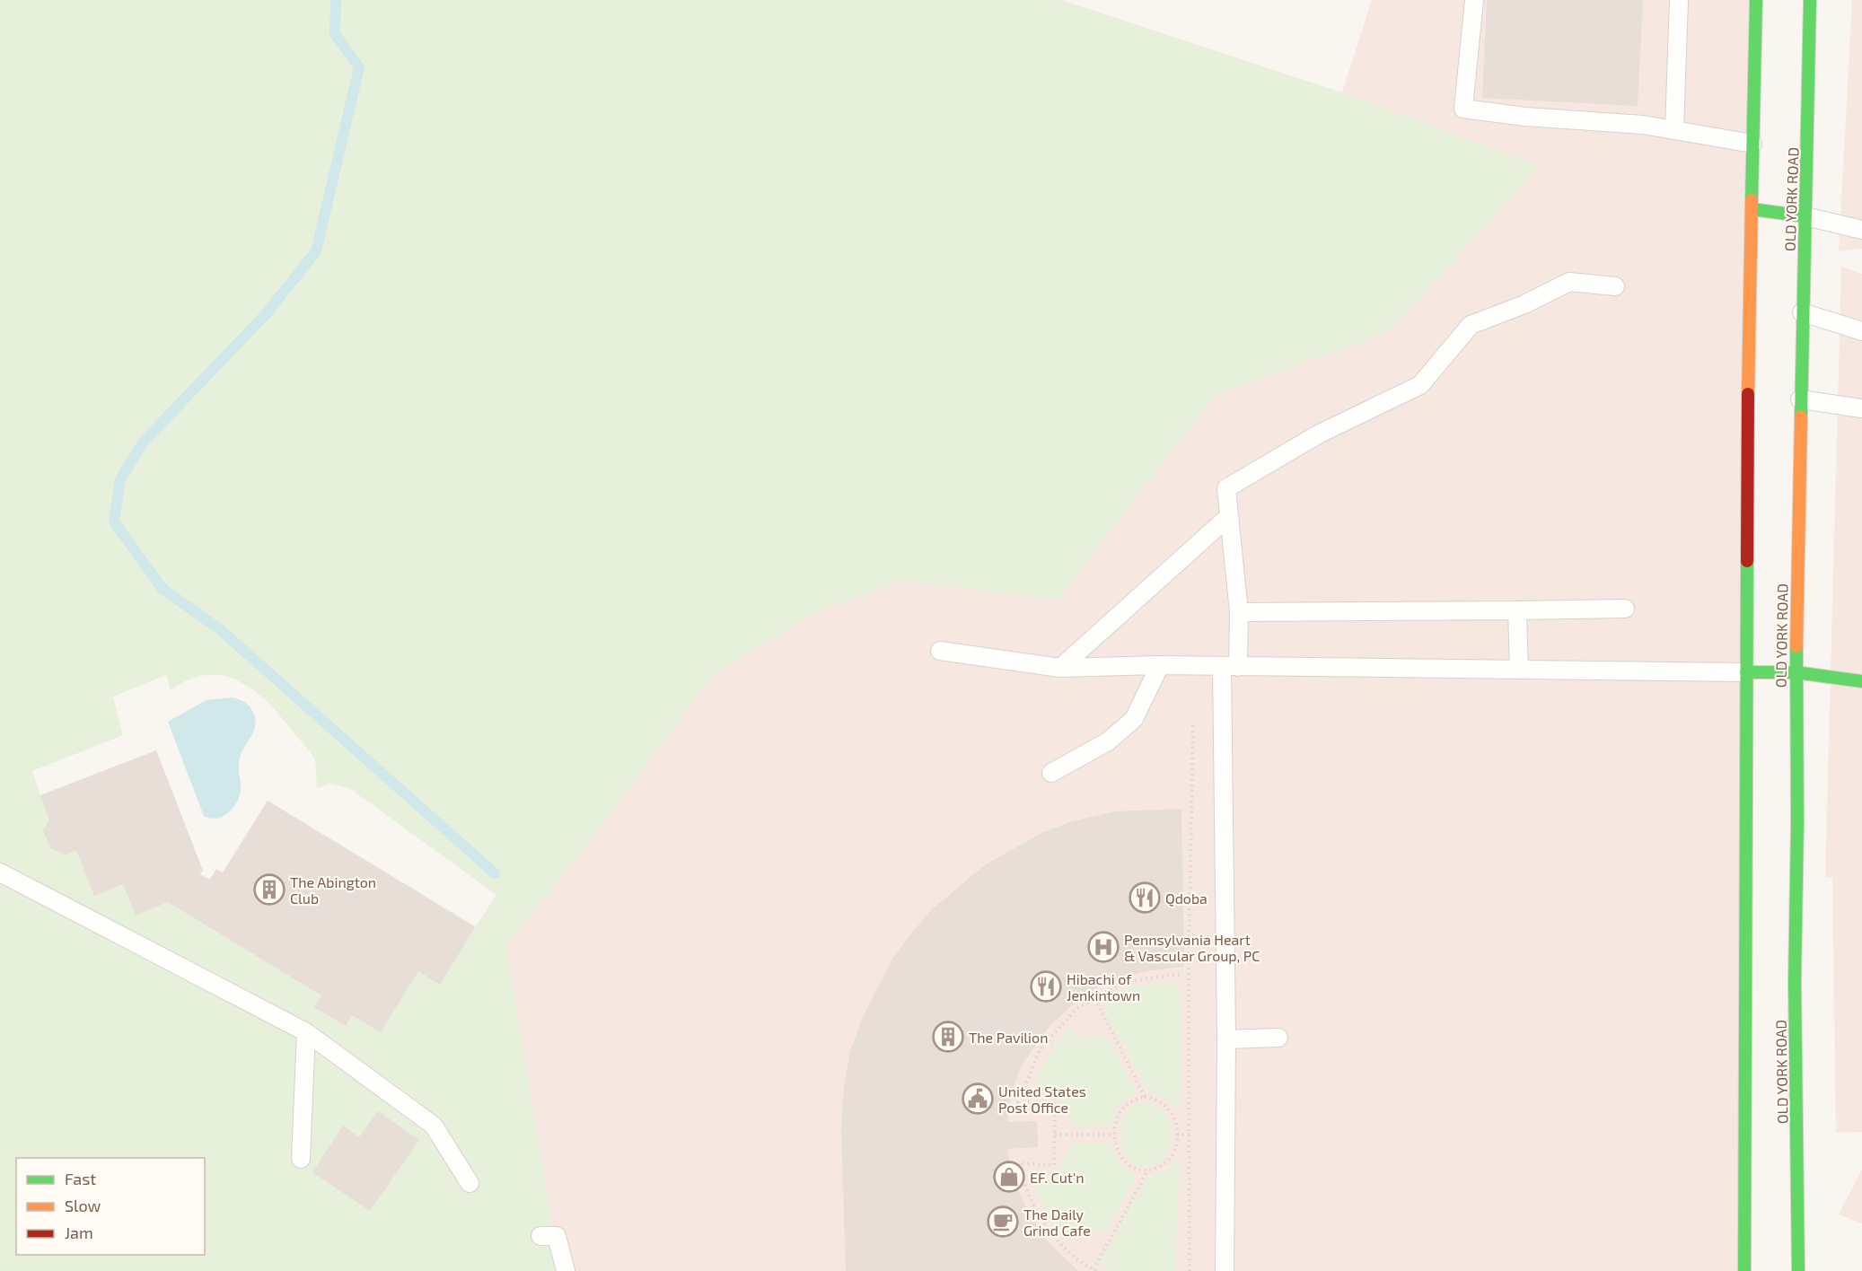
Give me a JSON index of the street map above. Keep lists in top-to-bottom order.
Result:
{
  "streets": {
    "main road": ["OLD YORK ROAD"]
  },
  "places": {
    "building": ["The Abington Club", "The Pavilion"],
    "restaurant": ["Qdoba", "Hibachi of Jenkintown"],
    "hospital": ["Pennsylvania Heart & Vascular Group, PC"],
    "public building": ["United States Post Office"],
    "shop": ["EF. Cut'n"],
    "cafe": ["The Daily Grind Cafe"]
  },
  "legend": ["Fast", "Slow", "Jam"]
}
